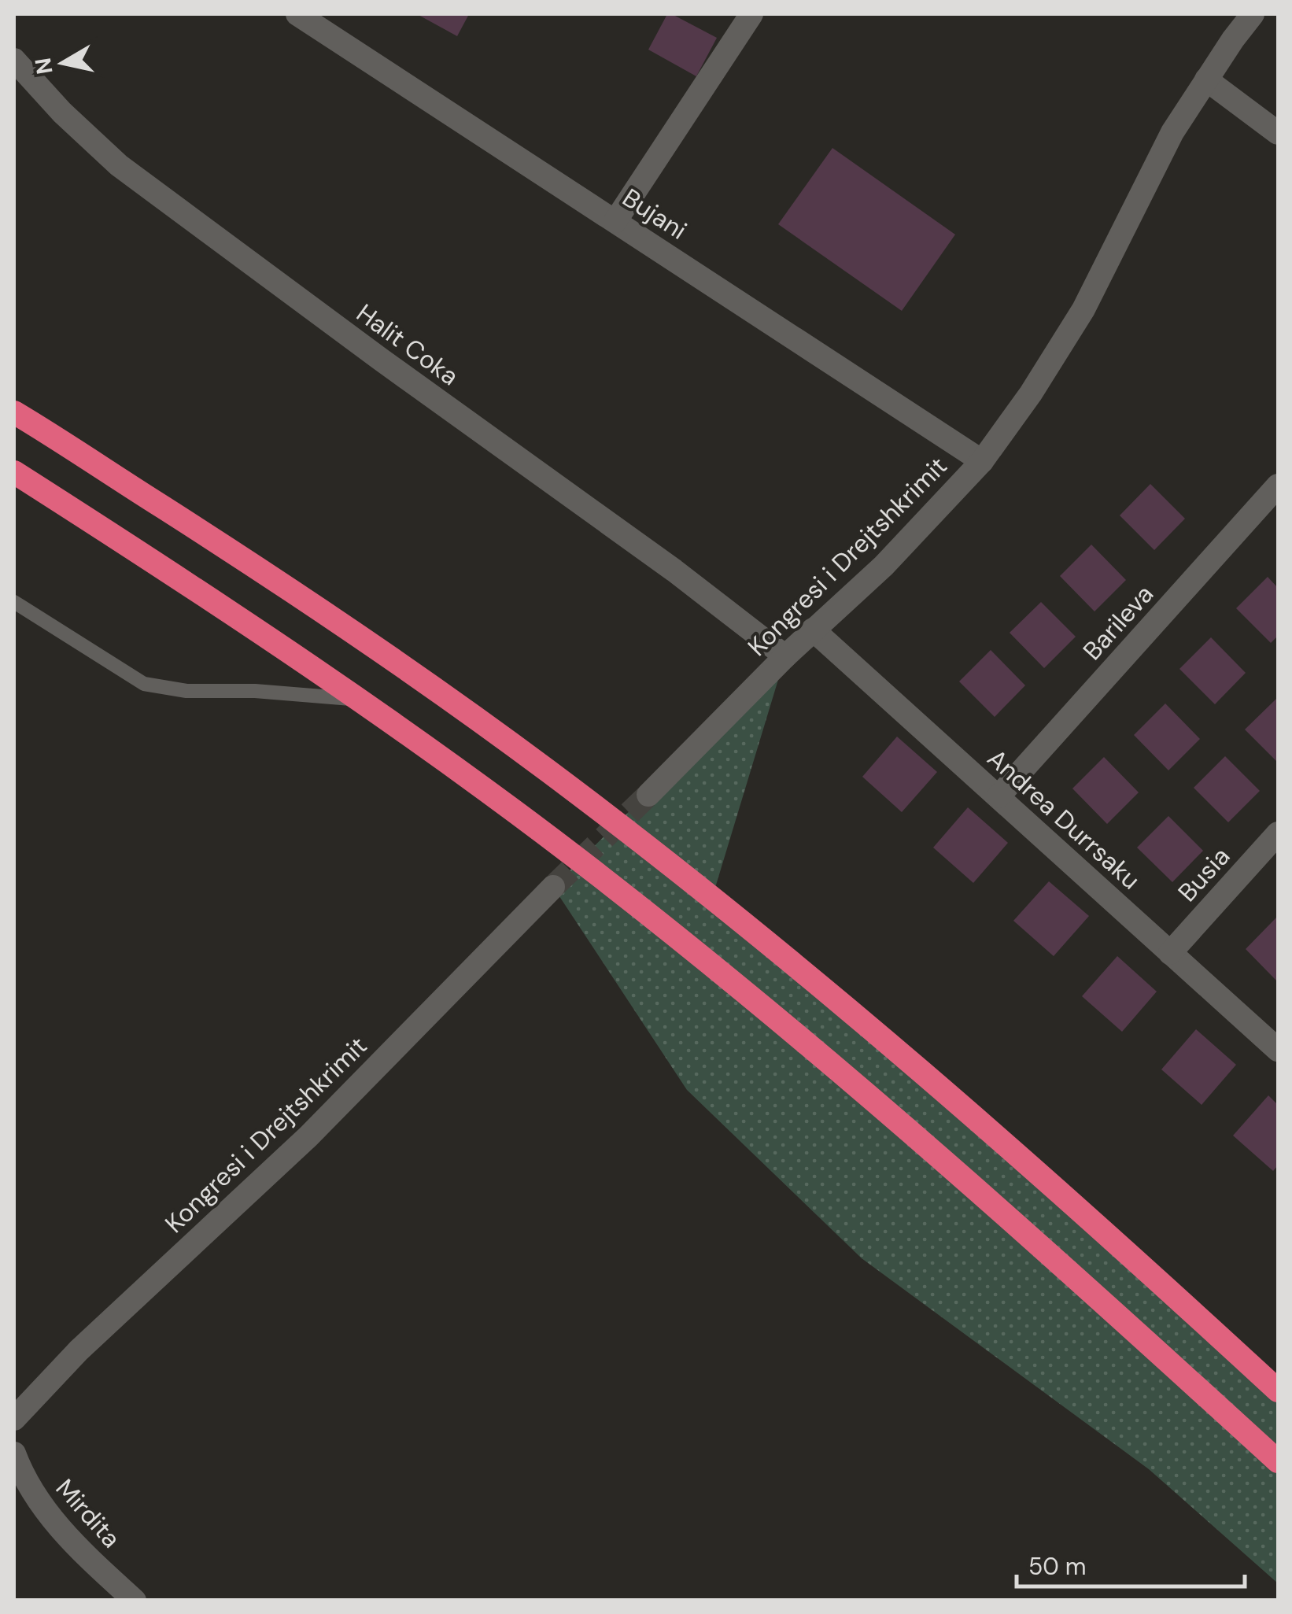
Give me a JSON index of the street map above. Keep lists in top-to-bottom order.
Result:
{
  "streets": {
    "street": [
      "Bujani",
      "Halit Coka",
      "Kongresi i Drejtshkrimit",
      "Barileva",
      "Andrea Durrsaku",
      "Busia",
      "Mirdita"
    ]
  },
  "crossings": [
    ["Bujani", "Kongresi i Drejtshkrimit"],
    ["Halit Coka", "Kongresi i Drejtshkrimit"],
    ["Kongresi i Drejtshkrimit", "Andrea Durrsaku"],
    ["Barileva", "Andrea Durrsaku"],
    ["Andrea Durrsaku", "Busia"]
  ],
  "scale_bar": "50 m",
  "north": "left"
}
